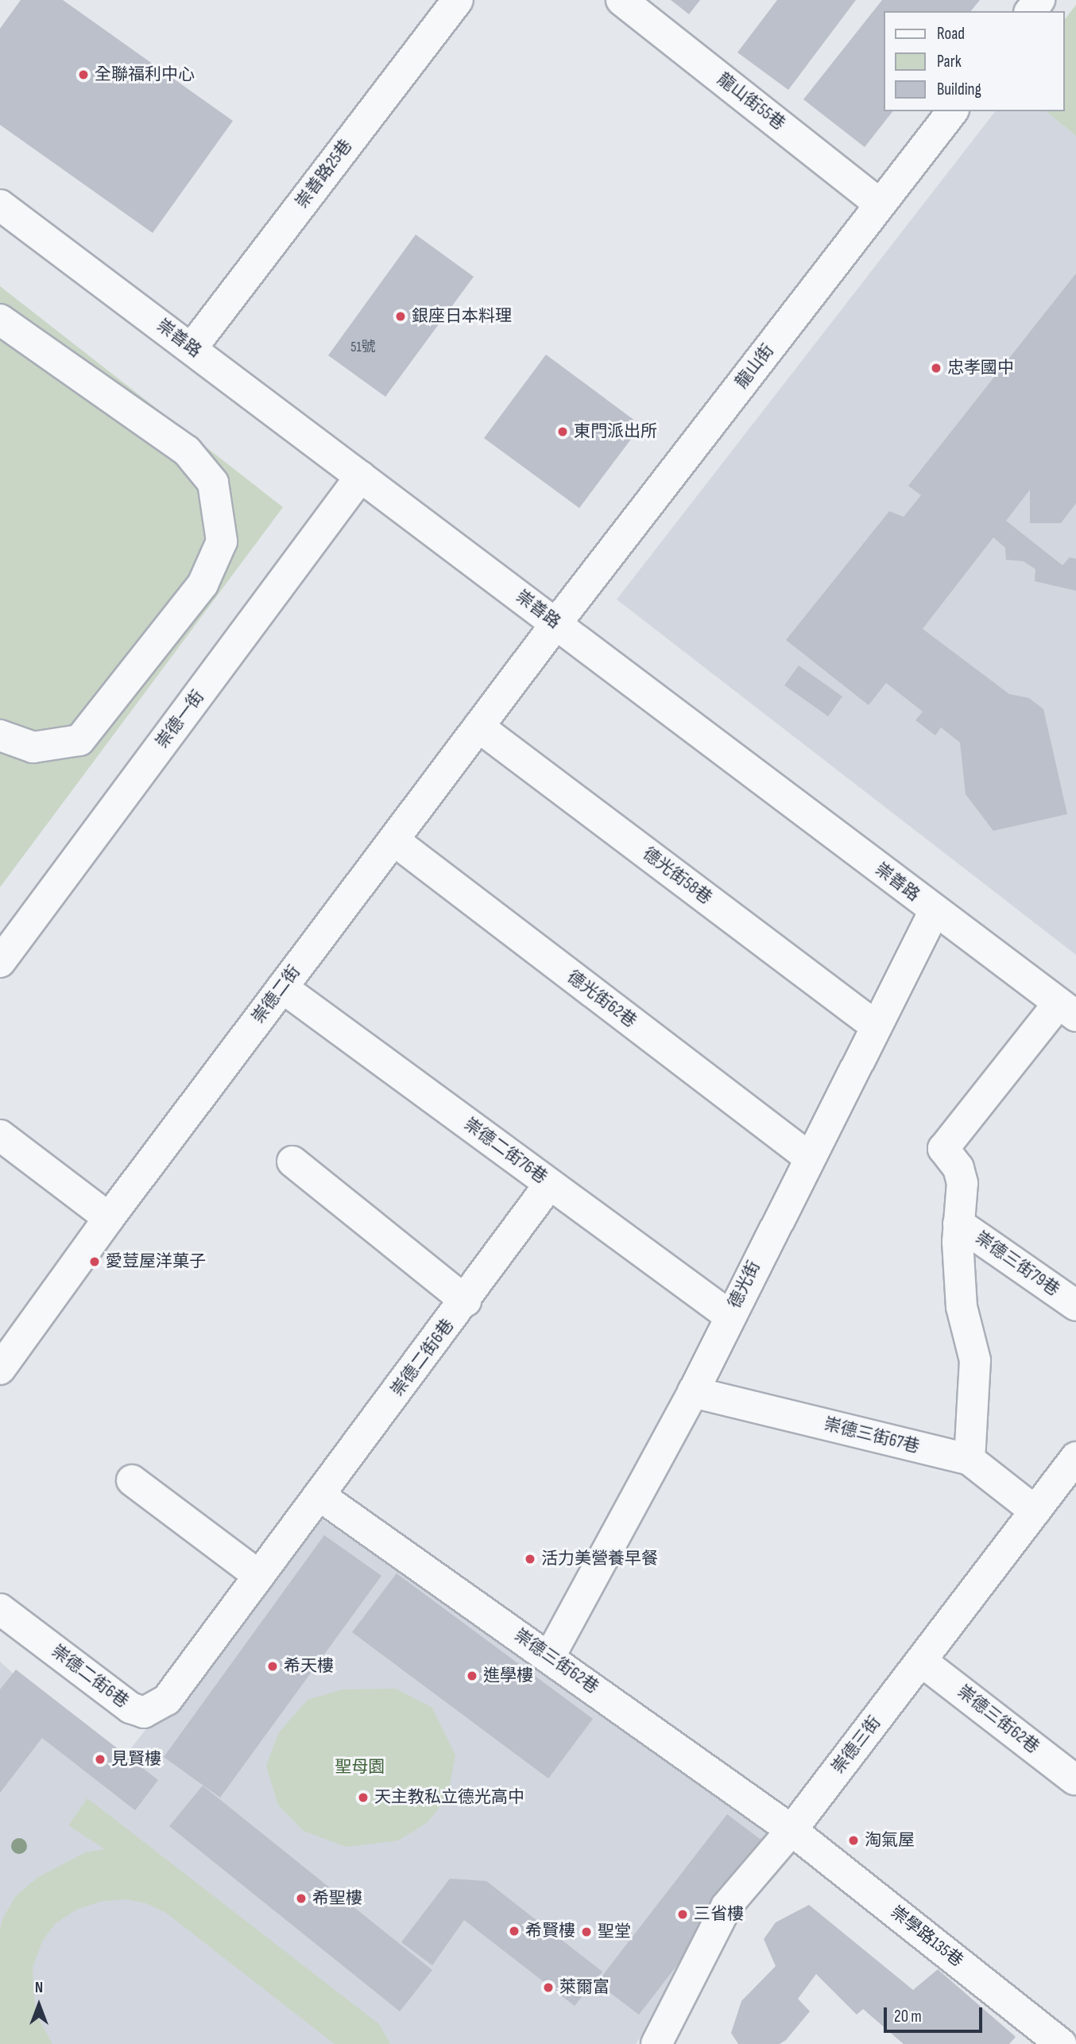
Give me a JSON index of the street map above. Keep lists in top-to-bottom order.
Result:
{
  "streets": {
    "street": [
      "龍山街55巷",
      "崇善路25巷",
      "崇善路",
      "龍山街",
      "崇德一街",
      "德光街58巷",
      "崇德二街",
      "德光街62巷",
      "崇德二街76巷",
      "崇德三街79巷",
      "德光街",
      "崇德二街6巷",
      "崇德三街67巷",
      "崇德三街62巷",
      "崇德三街",
      "崇學路135巷"
    ]
  },
  "crossings": [
    ["龍山街55巷", "龍山街"],
    ["崇善路25巷", "崇善路"],
    ["崇善路", "龍山街"],
    ["崇善路", "崇德一街"],
    ["崇善路", "崇德二街"],
    ["崇善路", "德光街"],
    ["龍山街", "崇德二街"],
    ["德光街58巷", "崇德二街"],
    ["德光街58巷", "德光街"],
    ["崇德二街", "德光街62巷"],
    ["崇德二街", "崇德二街76巷"],
    ["德光街62巷", "德光街"],
    ["崇德二街76巷", "德光街"],
    ["崇德二街76巷", "崇德二街6巷"],
    ["德光街", "崇德三街67巷"],
    ["德光街", "崇德三街62巷"],
    ["崇德二街6巷", "崇德三街62巷"],
    ["崇德三街67巷", "崇德三街"],
    ["崇德三街62巷", "崇德三街"],
    ["崇德三街62巷", "崇學路135巷"],
    ["崇德三街", "崇學路135巷"]
  ],
  "parks": ["聖母園"],
  "places": [
    "全聯福利中心",
    "銀座日本料理",
    "忠孝國中",
    "東門派出所",
    "愛荳屋洋菓子",
    "活力美營養早餐",
    "希天樓",
    "進學樓",
    "見賢樓",
    "天主教私立德光高中",
    "淘氣屋",
    "希聖樓",
    "三省樓",
    "希賢樓",
    "聖堂",
    "萊爾富"
  ],
  "house_numbers": ["51號"],
  "legend": ["Road", "Park", "Building"],
  "scale_bar": "20 m",
  "north": "top"
}
